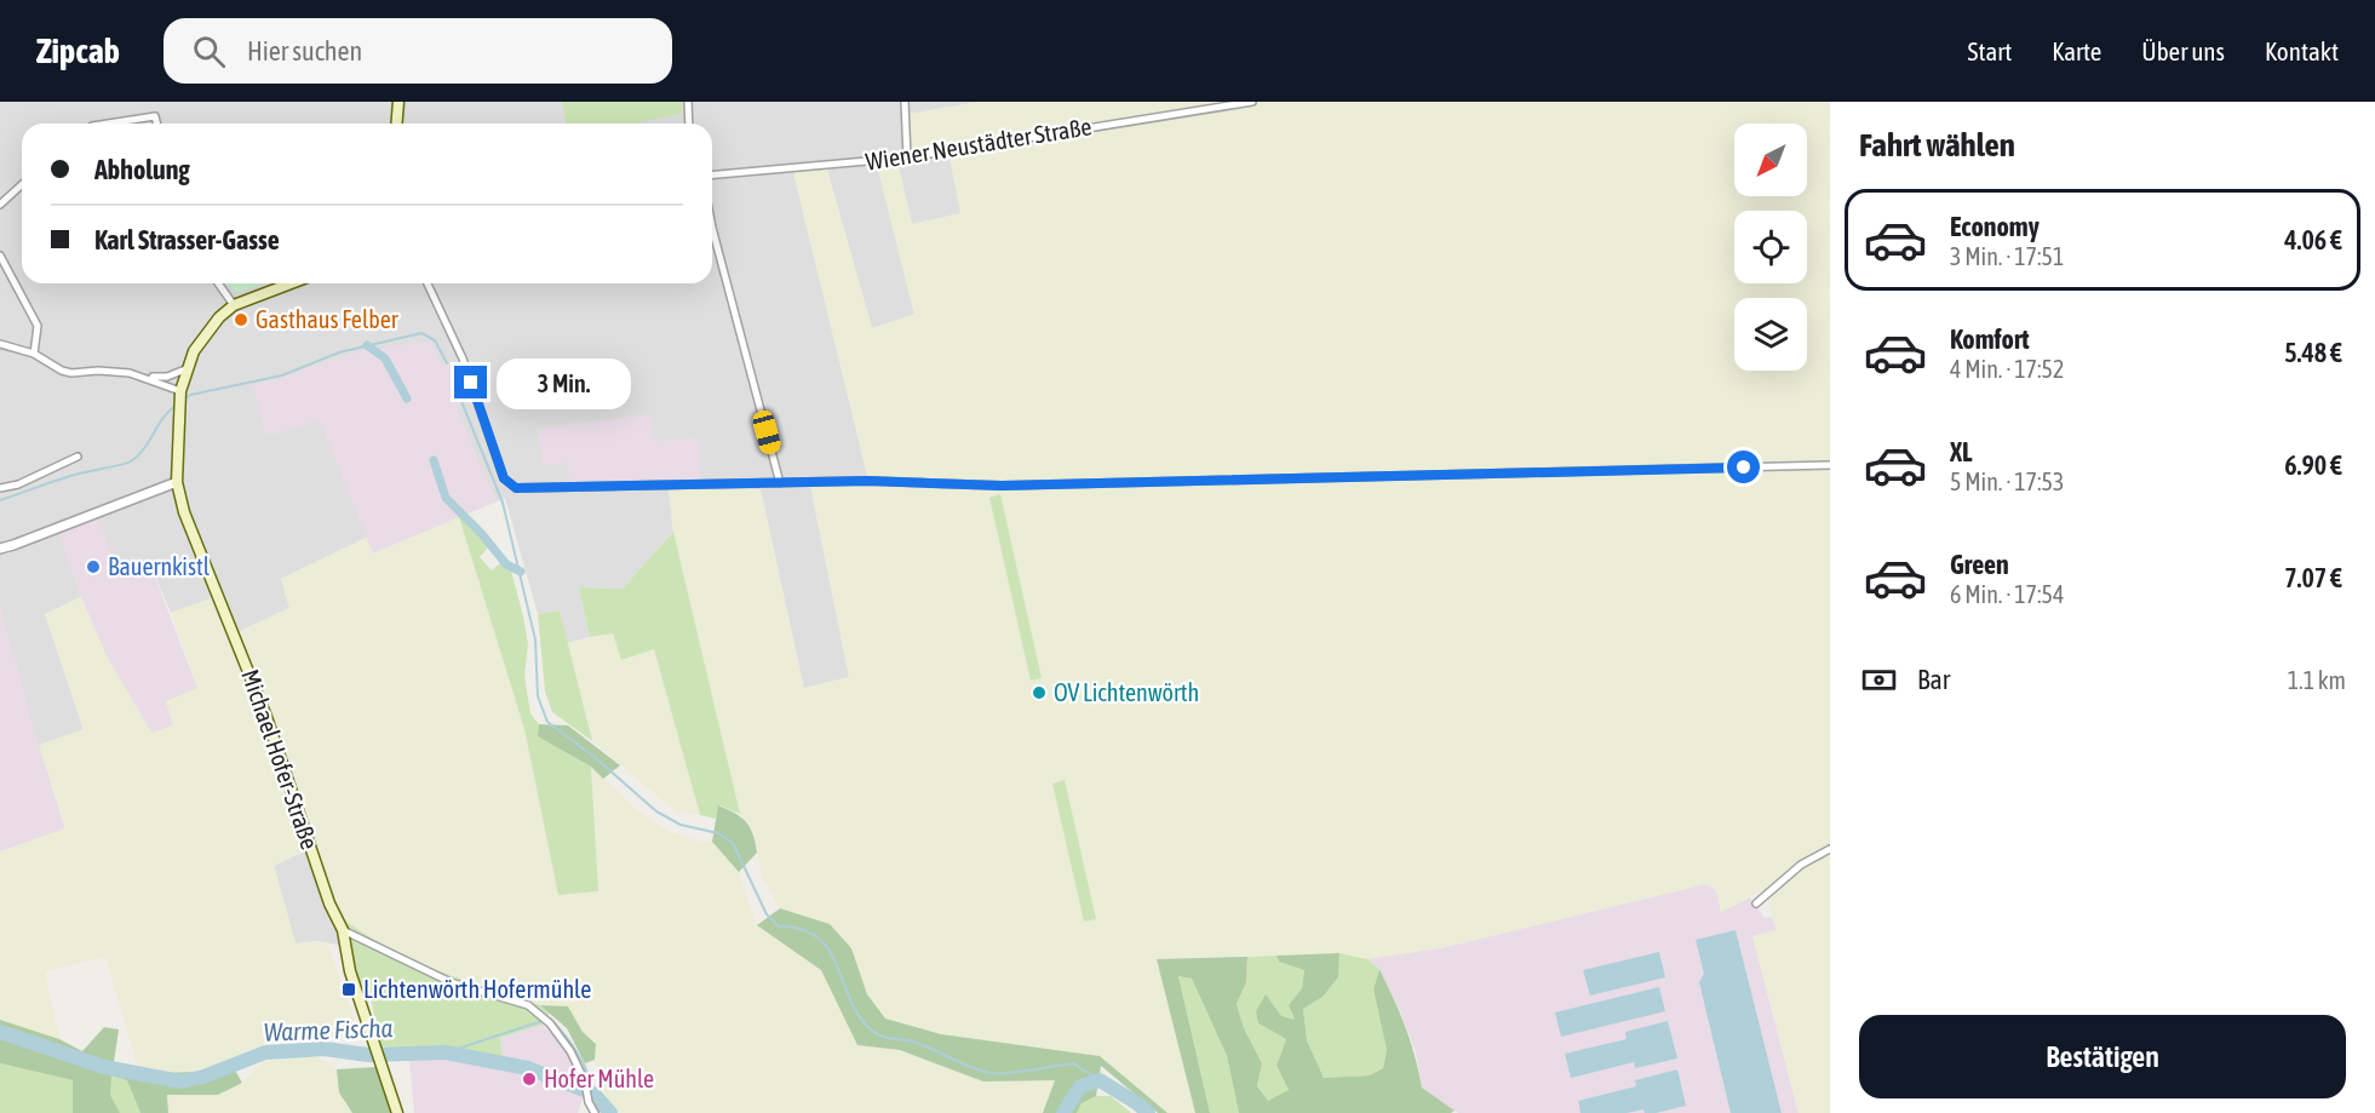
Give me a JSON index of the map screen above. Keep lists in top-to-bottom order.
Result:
{
  "streets": {
    "main road": ["Michael Hofer-Straße"],
    "street": ["Wiener Neustädter Straße"]
  },
  "water": ["Warme Fischa"],
  "places": {
    "other": [
      "Gasthaus Felber",
      "Bauernkistl",
      "OV Lichtenwörth",
      "Hofer Mühle"
    ],
    "transit": ["Lichtenwörth Hofermühle"]
  },
  "north": "bottom left",
  "page": {
    "header": "Zipcab",
    "search": "Hier suchen",
    "nav": [
      "Start",
      "Karte",
      "Über uns",
      "Kontakt"
    ],
    "heading": "Fahrt wählen",
    "banner": ["Abholung", "Karl Strasser-Gasse"],
    "list": [
      {
        "name": "Economy",
        "note": "3 Min. · 17:51",
        "value": "4.06 €"
      },
      {
        "name": "Komfort",
        "note": "4 Min. · 17:52",
        "value": "5.48 €"
      },
      {
        "name": "XL",
        "note": "5 Min. · 17:53",
        "value": "6.90 €"
      },
      {
        "name": "Green",
        "note": "6 Min. · 17:54",
        "value": "7.07 €"
      }
    ],
    "bubble": "3 Min.",
    "pay": ["Bar", "1.1 km"],
    "buttons": "Bestätigen"
  }
}
